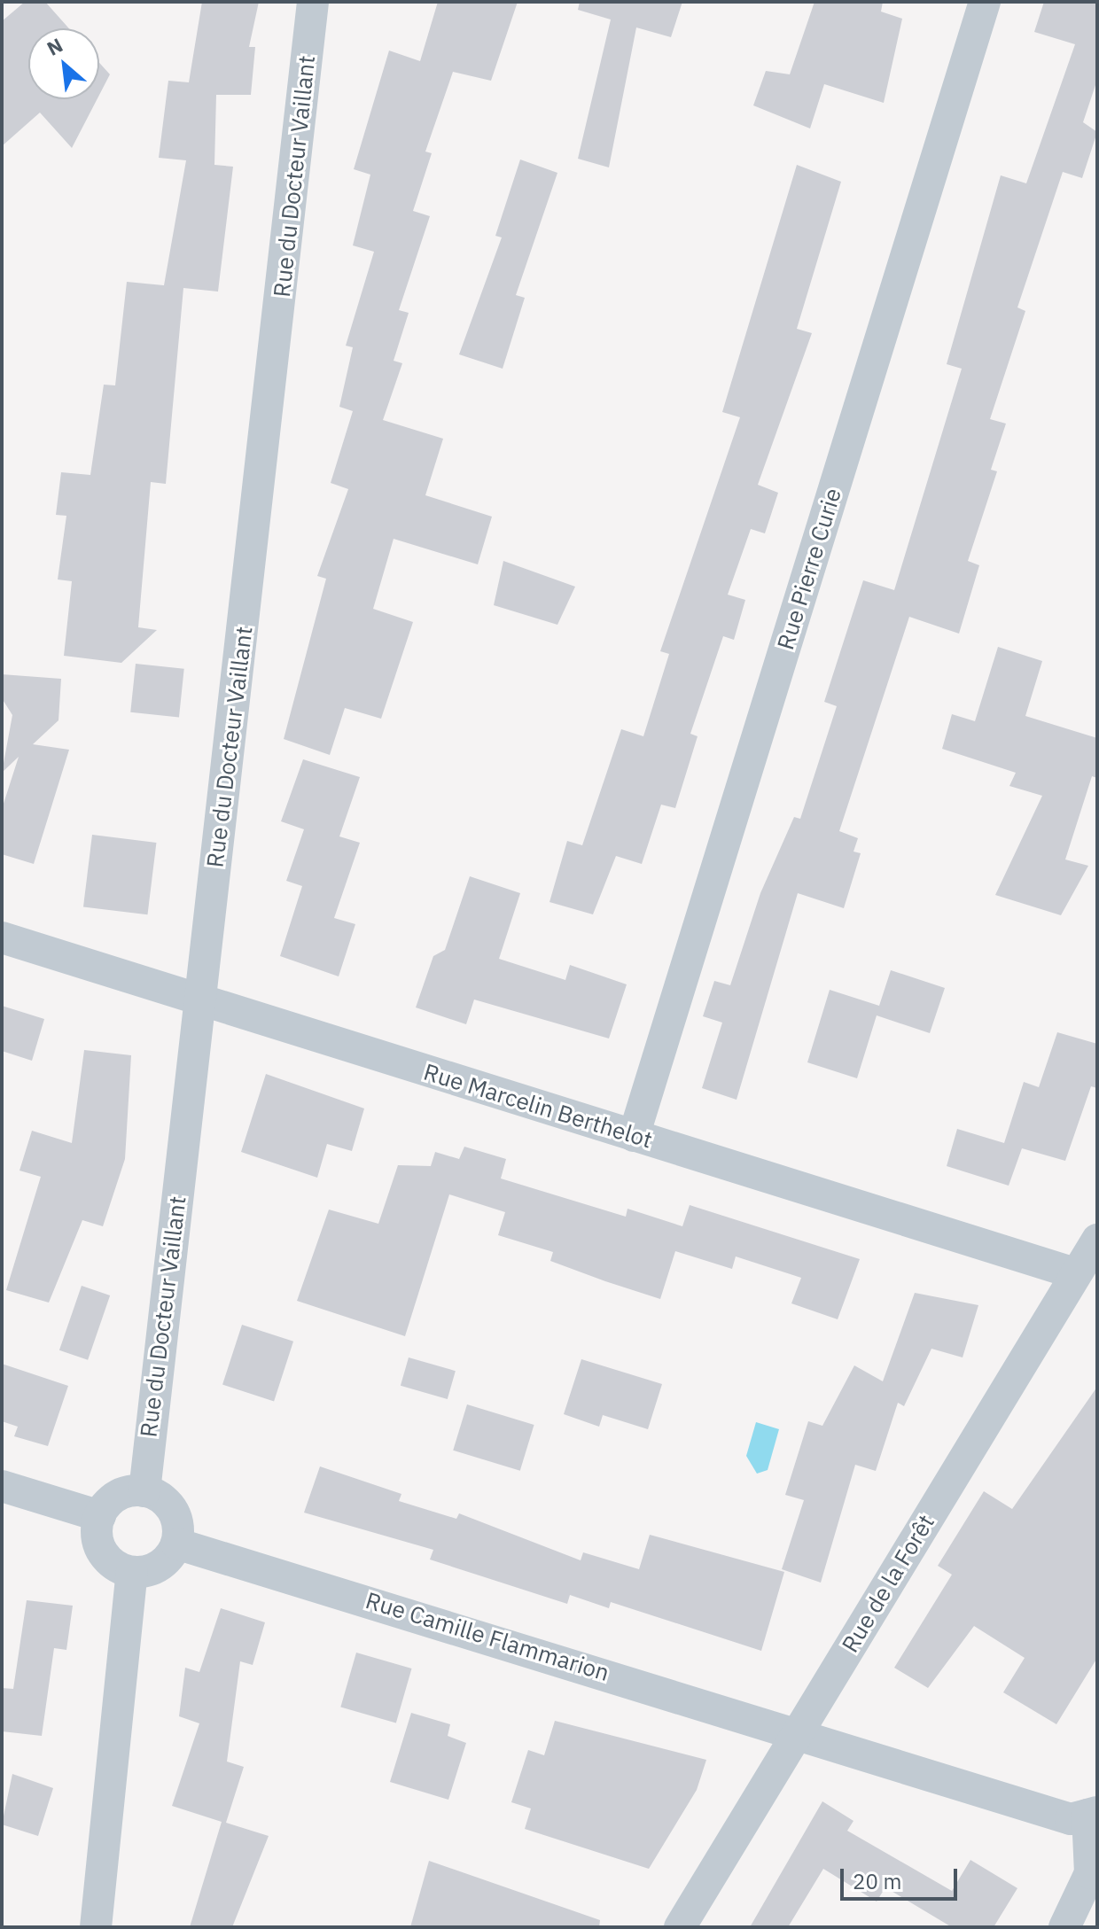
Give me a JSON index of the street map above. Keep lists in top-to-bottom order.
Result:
{
  "streets": {
    "street": [
      "Rue du Docteur Vaillant",
      "Rue Pierre Curie",
      "Rue Marcelin Berthelot",
      "Rue de la Forêt",
      "Rue Camille Flammarion"
    ]
  },
  "crossings": [
    ["Rue du Docteur Vaillant", "Rue Marcelin Berthelot"],
    ["Rue du Docteur Vaillant", "Rue Camille Flammarion"],
    ["Rue Pierre Curie", "Rue Marcelin Berthelot"],
    ["Rue Marcelin Berthelot", "Rue de la Forêt"],
    ["Rue de la Forêt", "Rue Camille Flammarion"]
  ],
  "scale_bar": "20 m",
  "north": "top left"
}
